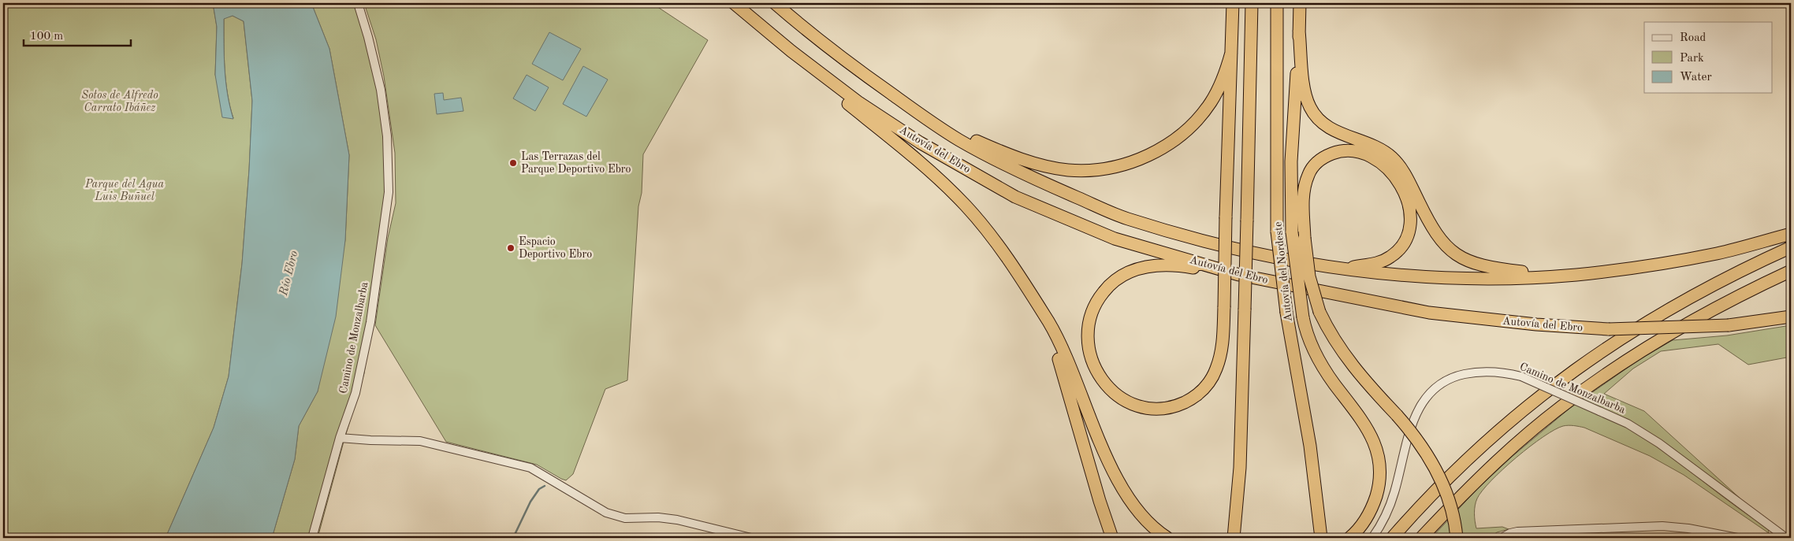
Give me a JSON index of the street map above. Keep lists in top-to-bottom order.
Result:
{
  "streets": {
    "highway": ["Autovía del Ebro", "Autovía del Nordeste"],
    "street": ["Camino de Monzalbarba"]
  },
  "water": ["Río Ebro"],
  "parks": ["Sotos de Alfredo Carrato Ibáñez", "Parque del Agua Luis Buñuel"],
  "places": ["Las Terrazas del Parque Deportivo Ebro", "Espacio Deportivo Ebro"],
  "legend": ["Road", "Park", "Water"],
  "scale_bar": "100 m"
}
